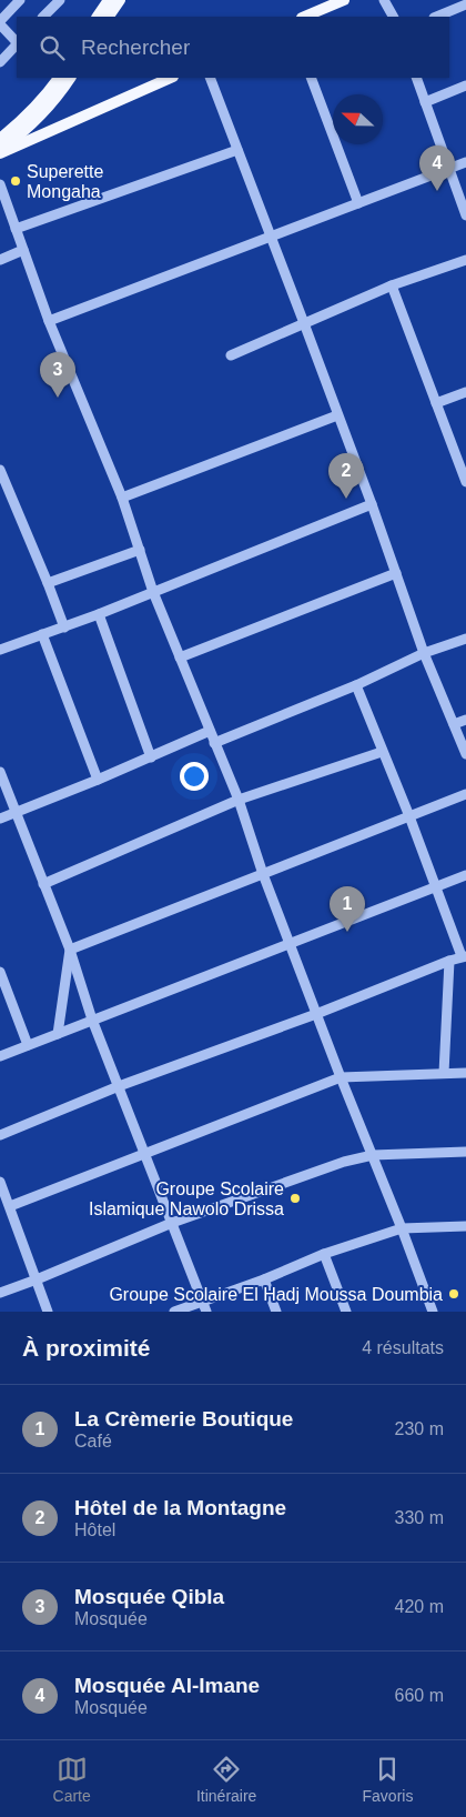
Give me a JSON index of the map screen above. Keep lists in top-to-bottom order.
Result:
{
  "places": ["Superette Mongaha", "Groupe Scolaire Islamique Nawolo Drissa", "Groupe Scolaire El Hadj Moussa Doumbia"],
  "north": "left",
  "page": {
    "search": "Rechercher",
    "pins": [
      "4",
      "3",
      "2",
      "1"
    ],
    "heading": ["À proximité", "4 résultats"],
    "list": [
      {
        "mark": "1",
        "name": "La Crèmerie Boutique",
        "note": "Café",
        "value": "230 m"
      },
      {
        "mark": "2",
        "name": "Hôtel de la Montagne",
        "note": "Hôtel",
        "value": "330 m"
      },
      {
        "mark": "3",
        "name": "Mosquée Qibla",
        "note": "Mosquée",
        "value": "420 m"
      },
      {
        "mark": "4",
        "name": "Mosquée Al-Imane",
        "note": "Mosquée",
        "value": "660 m"
      }
    ],
    "nav": ["Carte", "Itinéraire", "Favoris"]
  }
}
